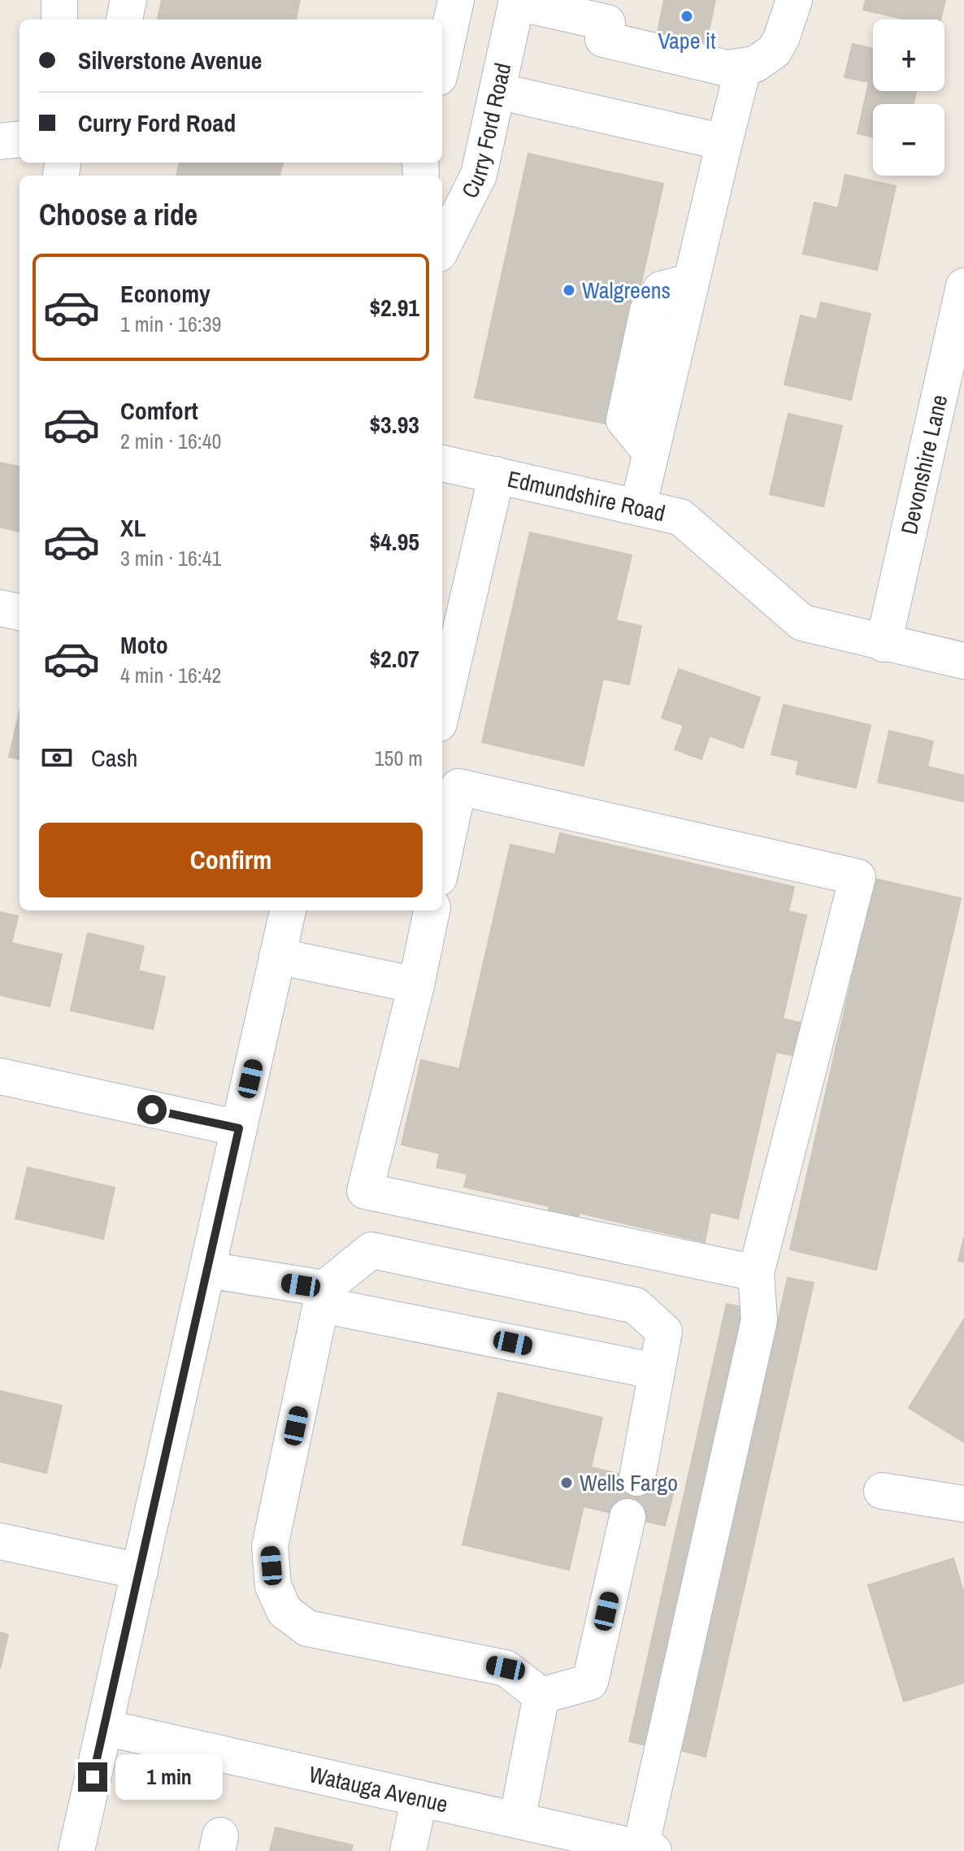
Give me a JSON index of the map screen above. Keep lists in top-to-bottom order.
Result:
{
  "streets": {
    "street": [
      "Curry Ford Road",
      "Devonshire Lane",
      "Edmundshire Road",
      "Watauga Avenue"
    ]
  },
  "crossings": [
    ["Devonshire Lane", "Edmundshire Road"]
  ],
  "places": ["Vape it", "Walgreens", "Wells Fargo"],
  "page": {
    "map_buttons": ["+", "−"],
    "banner": ["Silverstone Avenue", "Curry Ford Road"],
    "heading": "Choose a ride",
    "list": [
      {
        "name": "Economy",
        "note": "1 min · 16:39",
        "value": "$2.91"
      },
      {
        "name": "Comfort",
        "note": "2 min · 16:40",
        "value": "$3.93"
      },
      {
        "name": "XL",
        "note": "3 min · 16:41",
        "value": "$4.95"
      },
      {
        "name": "Moto",
        "note": "4 min · 16:42",
        "value": "$2.07"
      }
    ],
    "pay": ["Cash", "150 m"],
    "buttons": "Confirm",
    "bubble": "1 min"
  }
}
